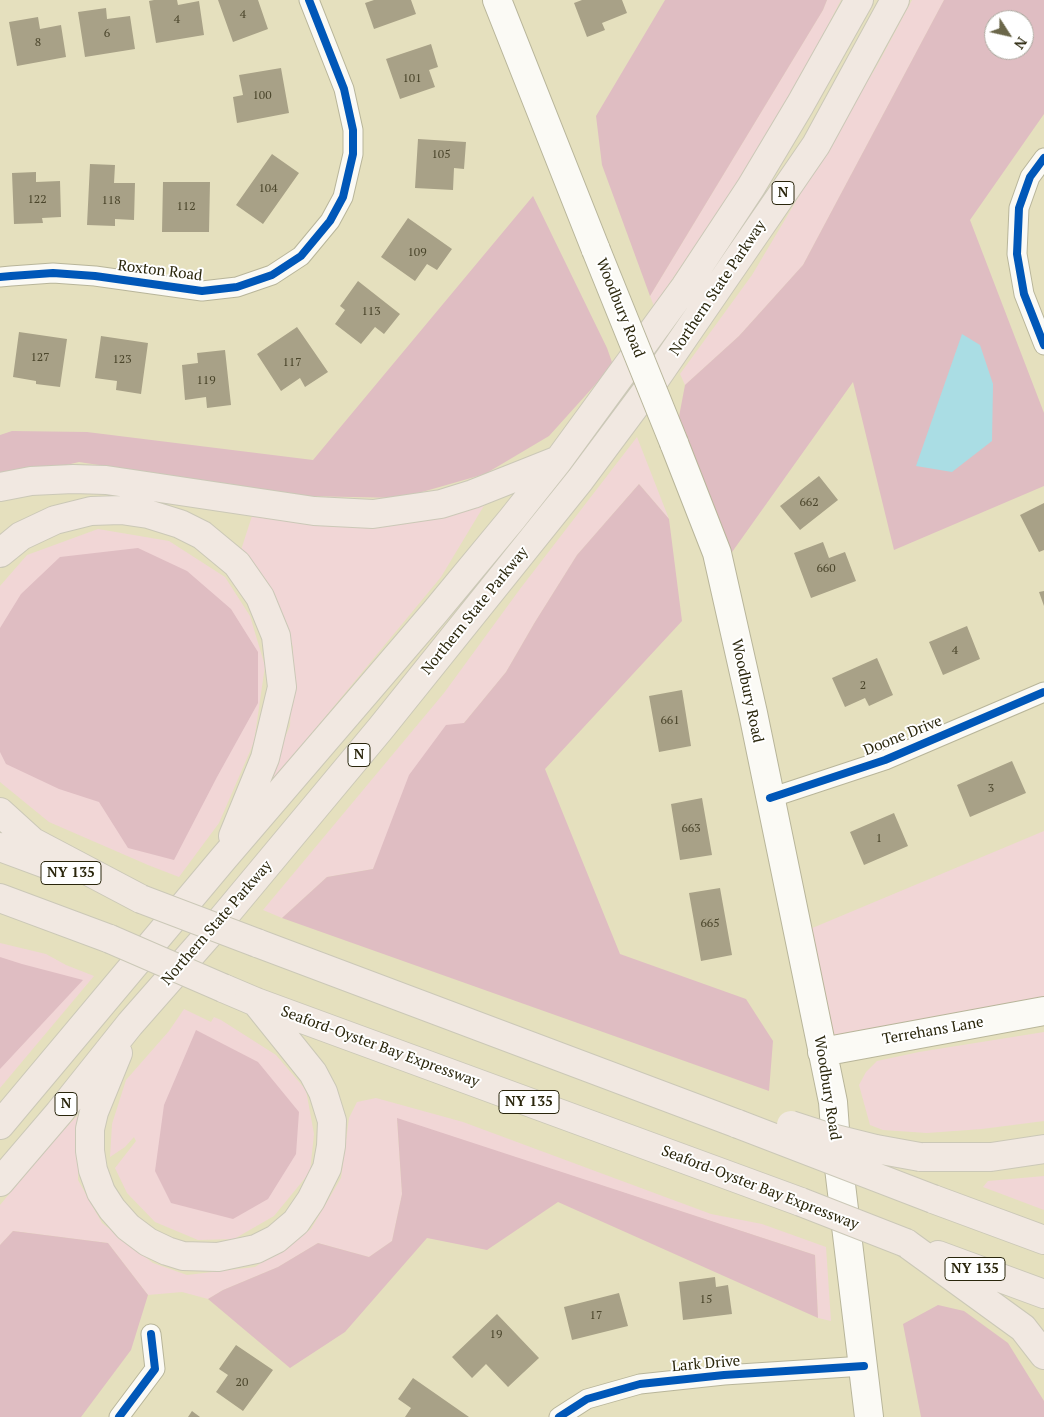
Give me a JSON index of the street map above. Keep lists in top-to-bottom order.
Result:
{
  "streets": {
    "highway": [
      "N",
      "Northern State Parkway",
      "NY 135",
      "Seaford-Oyster Bay Expressway"
    ],
    "main road": ["Woodbury Road", "Terrehans Lane"],
    "street": ["Roxton Road", "Doone Drive", "Lark Drive"]
  },
  "crossings": [
    ["Woodbury Road", "Doone Drive"],
    ["Woodbury Road", "Terrehans Lane"],
    ["Woodbury Road", "Lark Drive"]
  ],
  "house_numbers": [
    "4",
    "4",
    "6",
    "8",
    "101",
    "100",
    "105",
    "104",
    "122",
    "118",
    "112",
    "109",
    "113",
    "127",
    "123",
    "117",
    "119",
    "662",
    "660",
    "4",
    "2",
    "661",
    "3",
    "663",
    "1",
    "665",
    "15",
    "17",
    "19",
    "20"
  ],
  "north": "bottom right"
}
